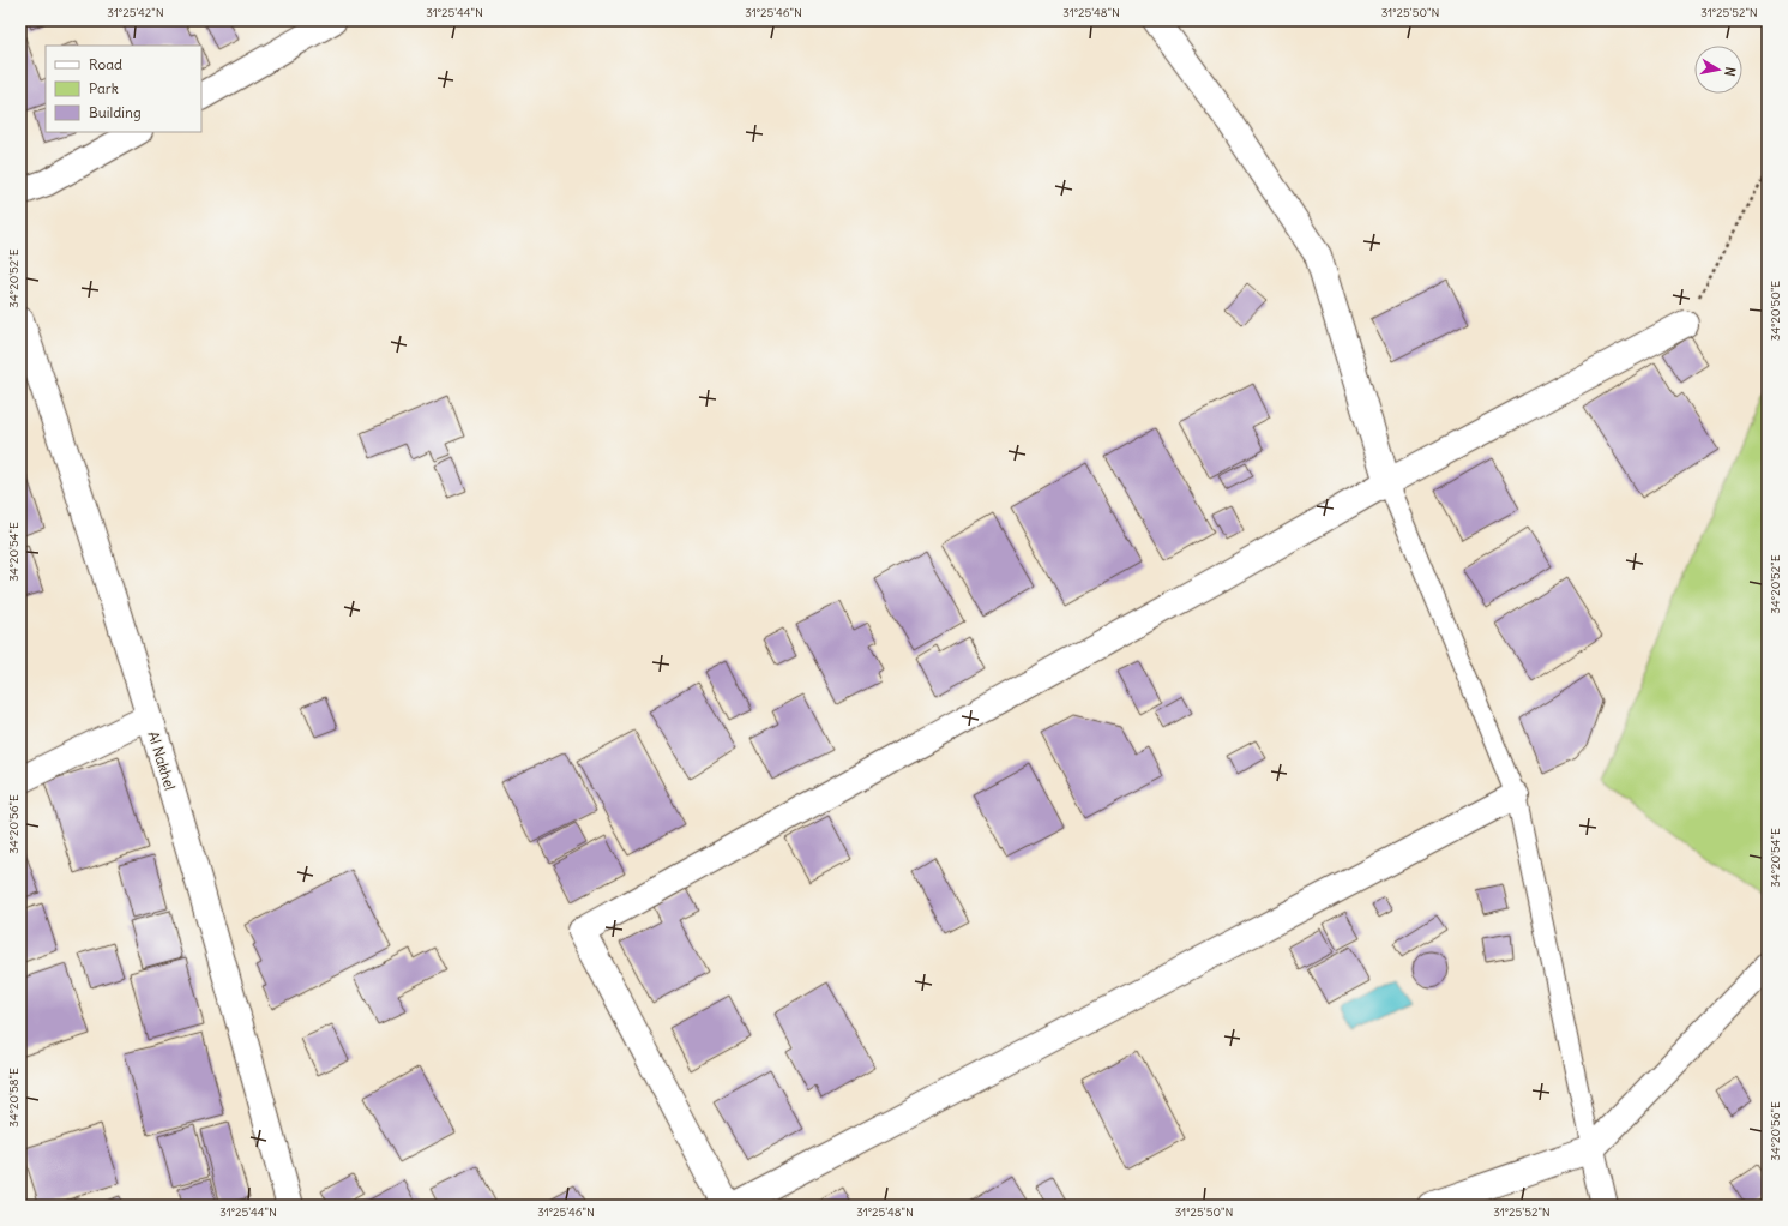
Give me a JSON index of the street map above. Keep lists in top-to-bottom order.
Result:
{
  "streets": {
    "street": ["Al Nakhel"]
  },
  "legend": ["Road", "Park", "Building"],
  "north": "right",
  "coordinates": [
    "31°25'42\"N",
    "31°25'44\"N",
    "31°25'46\"N",
    "31°25'48\"N",
    "31°25'50\"N",
    "31°25'52\"N",
    "34°20'52\"E",
    "34°20'50\"E",
    "34°20'54\"E",
    "34°20'56\"E",
    "34°20'58\"E"
  ]
}
